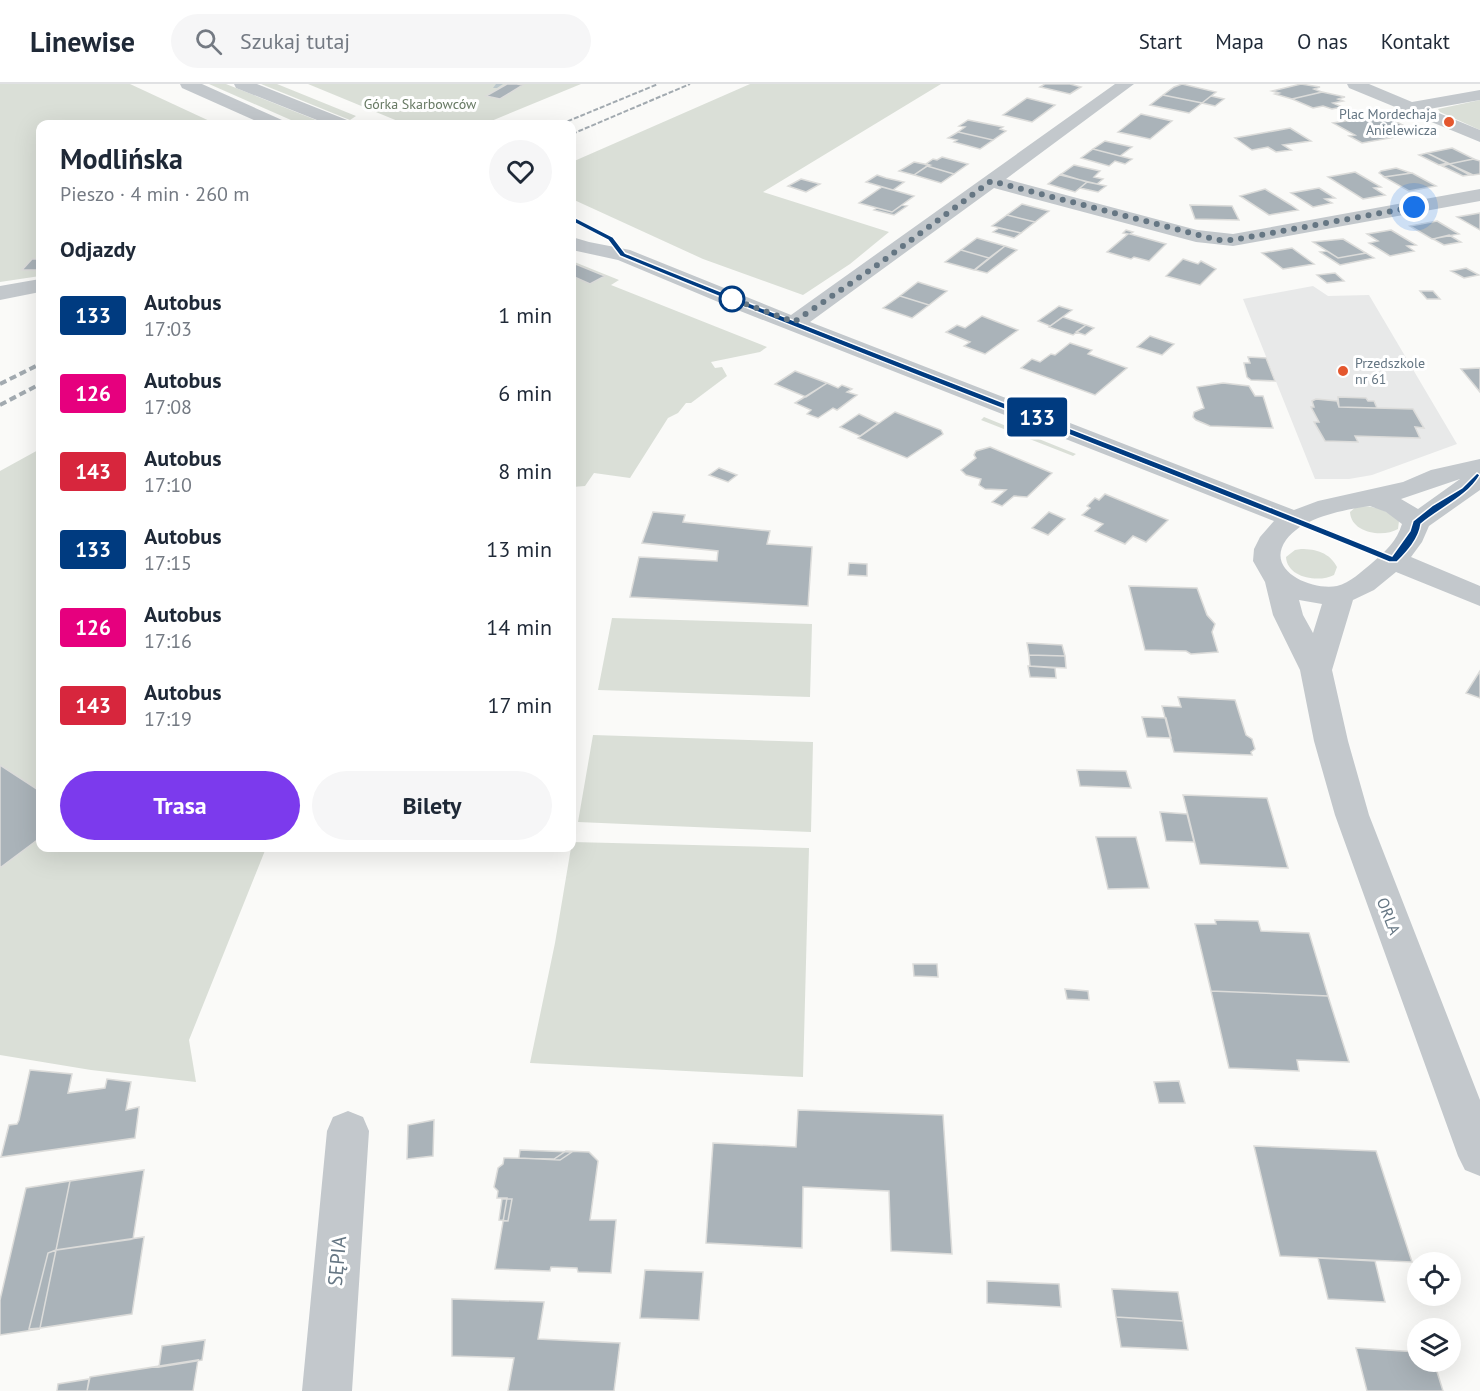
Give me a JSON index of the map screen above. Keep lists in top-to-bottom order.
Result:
{
  "streets": {
    "street": ["ORLA", "SĘPIA"]
  },
  "parks": ["Górka Skarbowców"],
  "places": ["Plac Mordechaja Anielewicza", "Przedszkole nr 61"],
  "lines": ["bus line 133"],
  "page": {
    "header": "Linewise",
    "search": "Szukaj tutaj",
    "nav": [
      "Start",
      "Mapa",
      "O nas",
      "Kontakt"
    ],
    "on_map": "133",
    "heading": [
      ["Modlińska", "Pieszo · 4 min · 260 m"],
      "Odjazdy"
    ],
    "list": [
      {
        "mark": "133",
        "name": "Autobus",
        "note": "17:03",
        "value": "1 min"
      },
      {
        "mark": "126",
        "name": "Autobus",
        "note": "17:08",
        "value": "6 min"
      },
      {
        "mark": "143",
        "name": "Autobus",
        "note": "17:10",
        "value": "8 min"
      },
      {
        "mark": "133",
        "name": "Autobus",
        "note": "17:15",
        "value": "13 min"
      },
      {
        "mark": "126",
        "name": "Autobus",
        "note": "17:16",
        "value": "14 min"
      },
      {
        "mark": "143",
        "name": "Autobus",
        "note": "17:19",
        "value": "17 min"
      }
    ],
    "buttons": ["Trasa", "Bilety"]
  }
}
